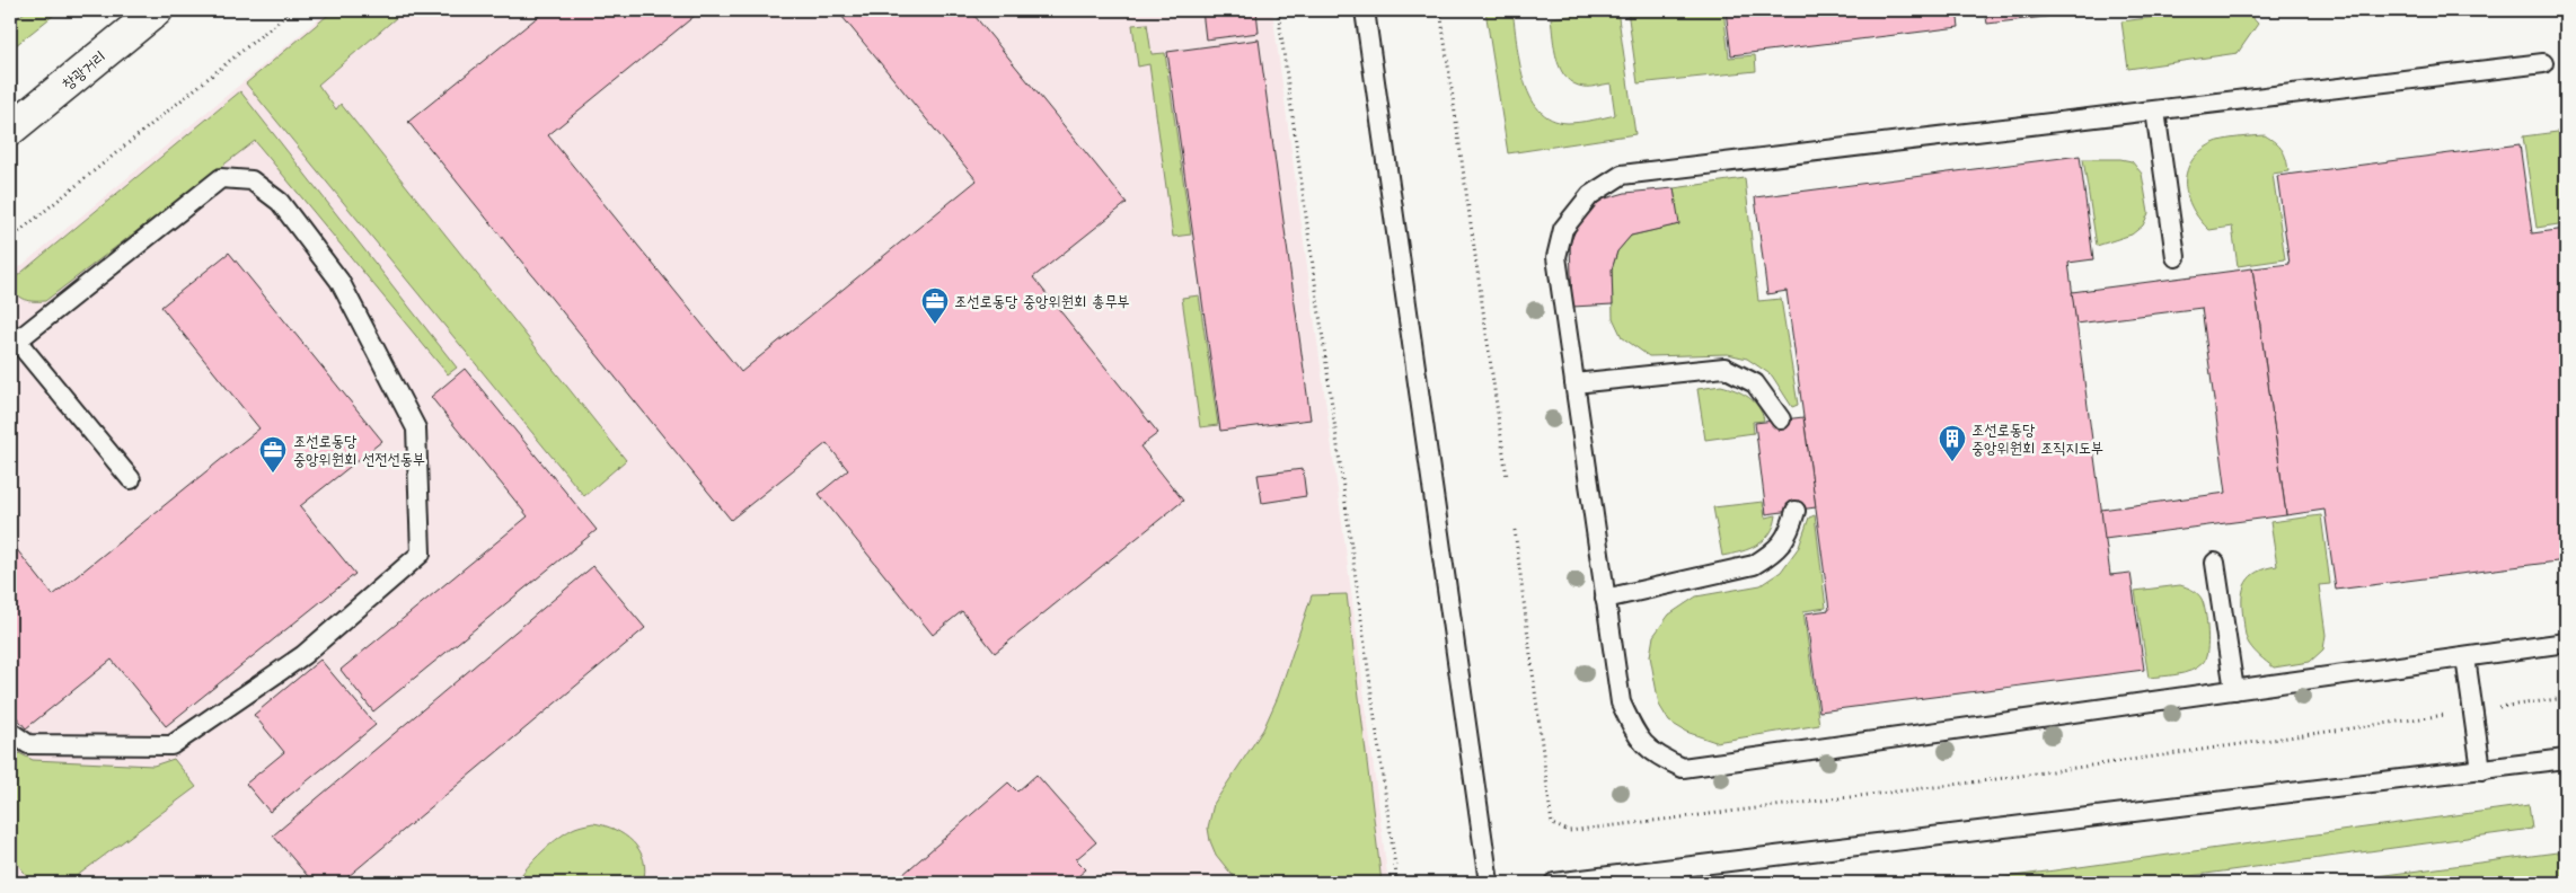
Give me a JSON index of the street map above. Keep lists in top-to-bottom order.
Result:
{
  "streets": {
    "street": ["창광거리"]
  },
  "places": {
    "office": ["조선로동당 중앙위원회 총무부", "조선로동당 중앙위원회 선전선동부"],
    "building": ["조선로동당 중앙위원회 조직지도부"]
  }
}
